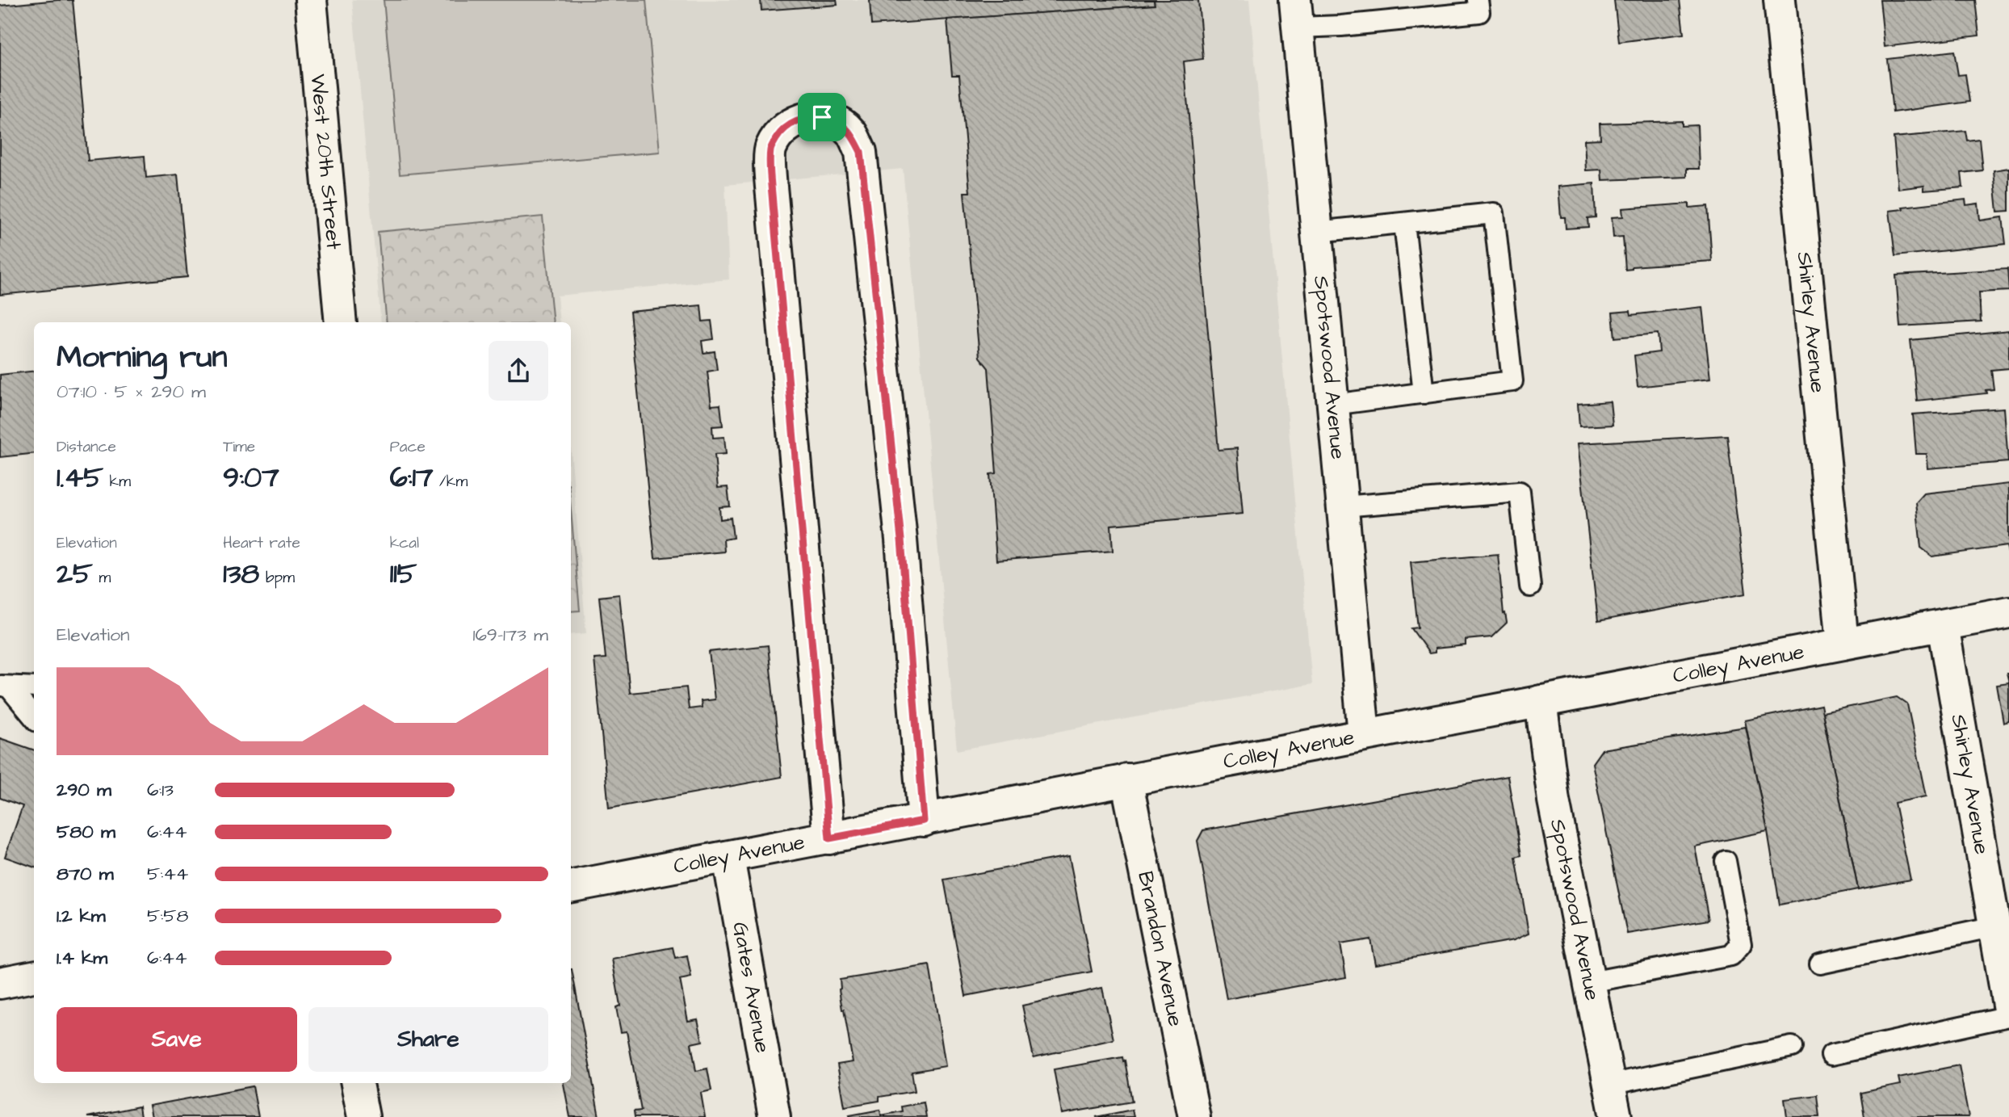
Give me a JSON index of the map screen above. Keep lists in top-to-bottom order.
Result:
{
  "streets": {
    "street": [
      "West 20th Street",
      "Shirley Avenue",
      "Spotswood Avenue",
      "Colley Avenue",
      "Brandon Avenue",
      "Gates Avenue"
    ]
  },
  "crossings": [
    ["Shirley Avenue", "Colley Avenue"],
    ["Spotswood Avenue", "Colley Avenue"],
    ["Colley Avenue", "Brandon Avenue"],
    ["Colley Avenue", "Gates Avenue"]
  ],
  "page": {
    "heading": ["Morning run", "07:10 · 5 × 290 m"],
    "stats": [
      ["Distance", "1.45 km"],
      ["Time", "9:07"],
      ["Pace", "6:17 /km"],
      ["Elevation", "25 m"],
      ["Heart rate", "138 bpm"],
      ["kcal", "115"]
    ],
    "chart": ["Elevation", "169–173 m"],
    "list": [
      {
        "name": "290 m",
        "note": "6:13"
      },
      {
        "name": "580 m",
        "note": "6:44"
      },
      {
        "name": "870 m",
        "note": "5:44"
      },
      {
        "name": "1.2 km",
        "note": "5:58"
      },
      {
        "name": "1.4 km",
        "note": "6:44"
      }
    ],
    "buttons": ["Save", "Share"]
  }
}
